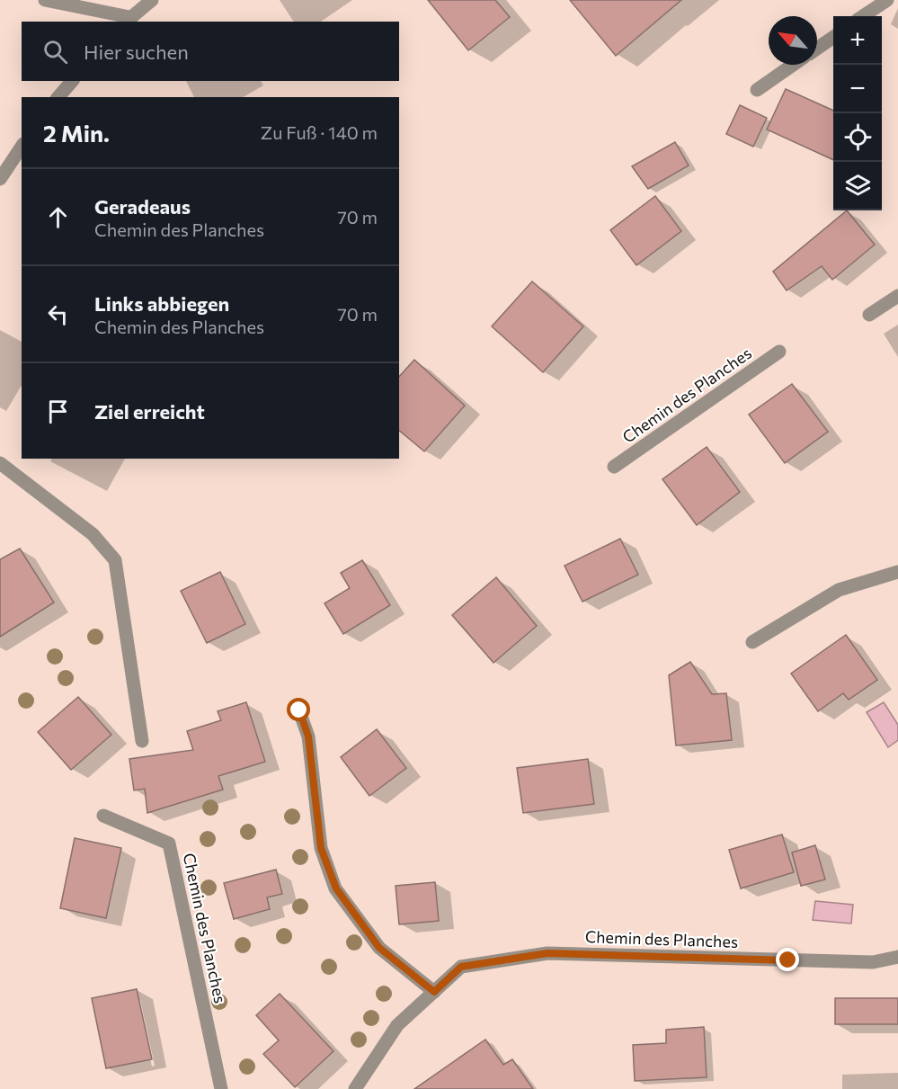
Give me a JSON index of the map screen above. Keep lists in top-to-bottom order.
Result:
{
  "streets": {
    "street": ["Chemin des Planches"]
  },
  "north": "top left",
  "page": {
    "map_buttons": ["+", "−"],
    "search": "Hier suchen",
    "heading": ["2 Min.", "Zu Fuß · 140 m"],
    "list": [
      ["Geradeaus", "Chemin des Planches", "70 m"],
      ["Links abbiegen", "Chemin des Planches", "70 m"],
      "Ziel erreicht"
    ]
  }
}
